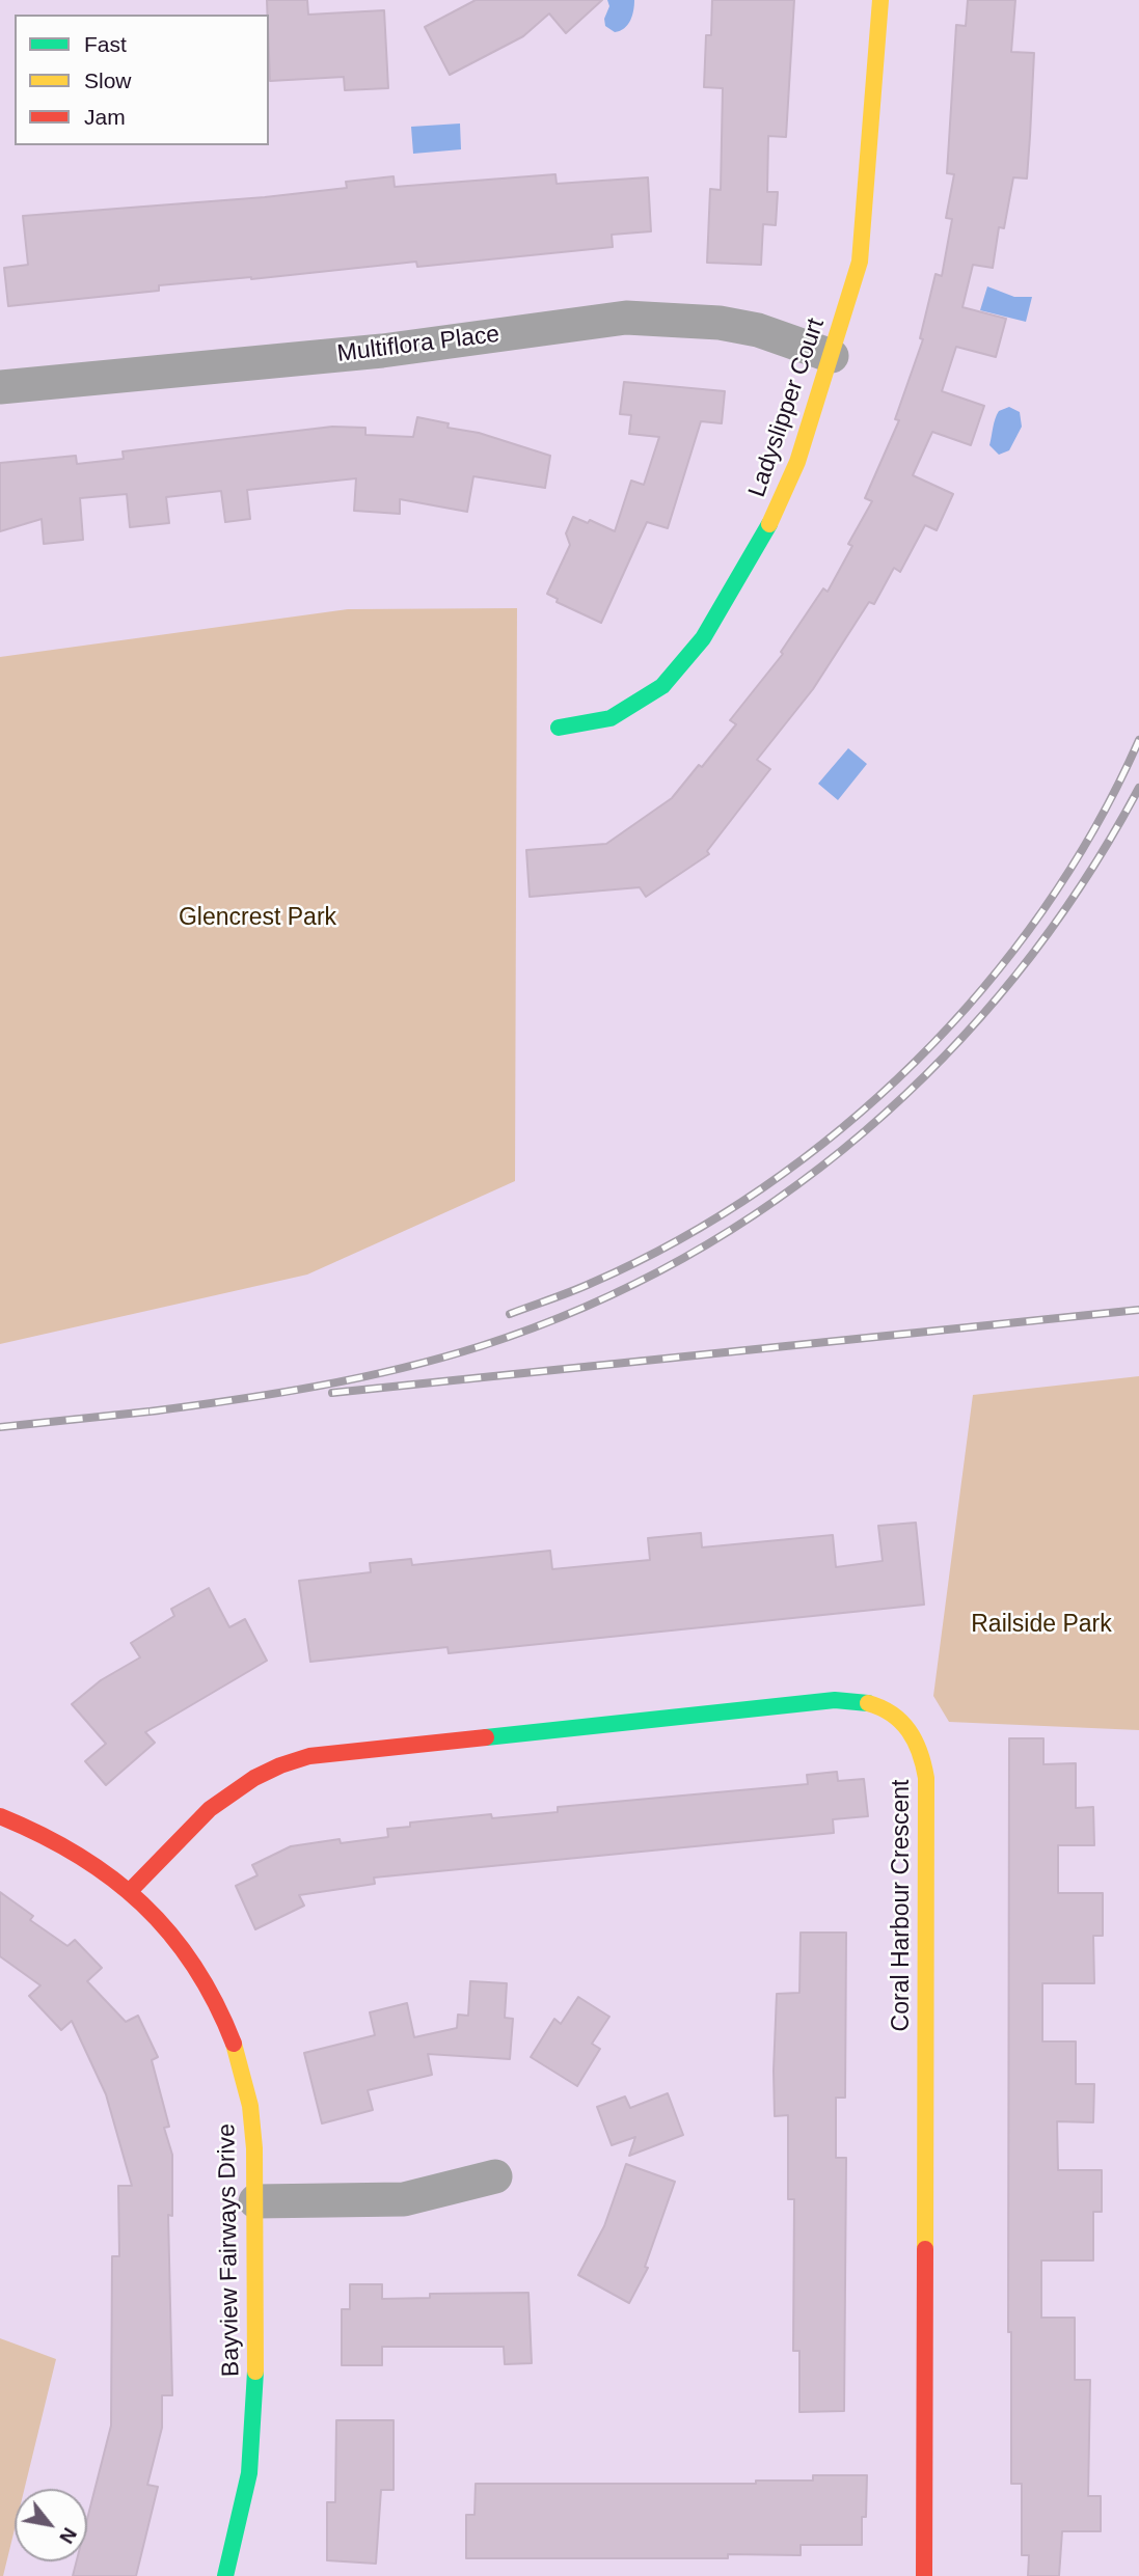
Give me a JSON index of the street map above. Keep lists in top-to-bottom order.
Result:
{
  "streets": {
    "street": [
      "Multiflora Place",
      "Ladyslipper Court",
      "Coral Harbour Crescent",
      "Bayview Fairways Drive"
    ]
  },
  "crossings": [
    ["Multiflora Place", "Ladyslipper Court"],
    ["Coral Harbour Crescent", "Bayview Fairways Drive"]
  ],
  "parks": ["Glencrest Park", "Railside Park"],
  "legend": ["Fast", "Slow", "Jam"],
  "north": "bottom right"
}
